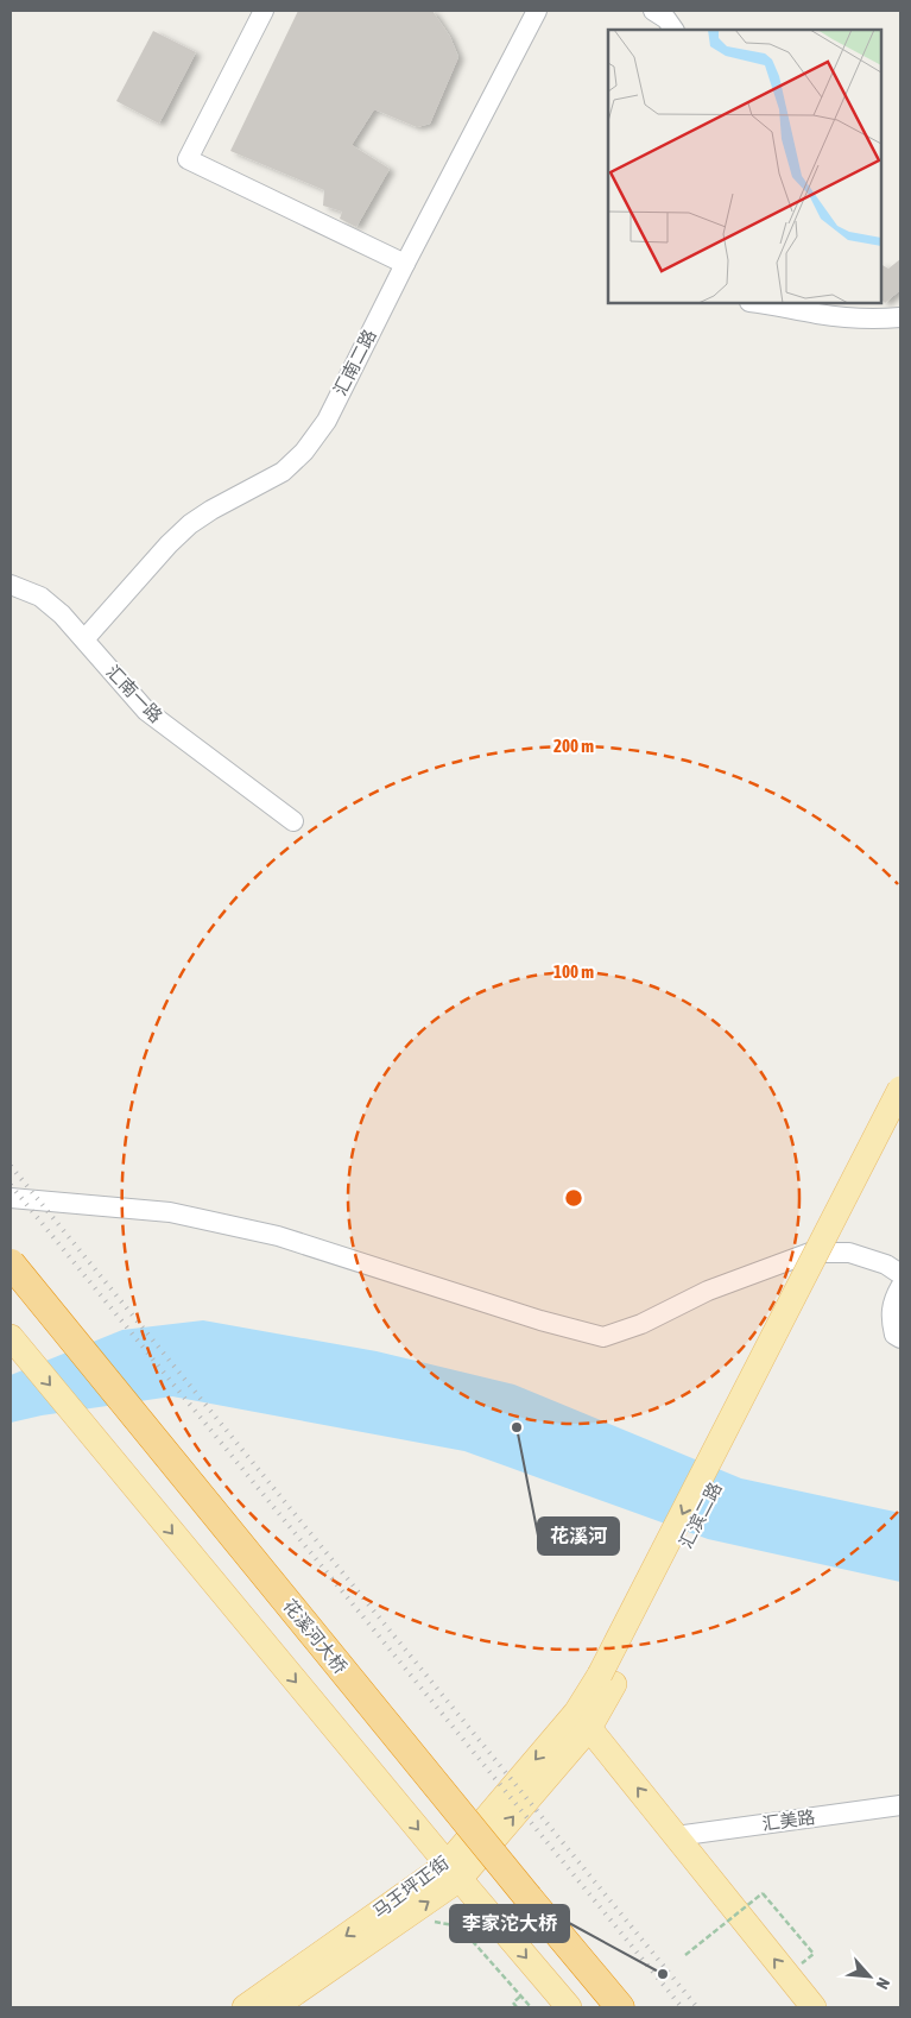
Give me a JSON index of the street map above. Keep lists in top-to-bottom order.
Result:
{
  "streets": {
    "highway": ["花溪河大桥"],
    "main road": ["汇滨二路", "马王坪正街"],
    "street": ["汇南二路", "汇南一路", "汇美路"]
  },
  "crossings": [
    ["汇南二路", "汇南一路"],
    ["汇滨二路", "马王坪正街"]
  ],
  "places": ["花溪河", "李家沱大桥"],
  "north": "bottom right",
  "rings": ["200 m", "100 m"]
}
